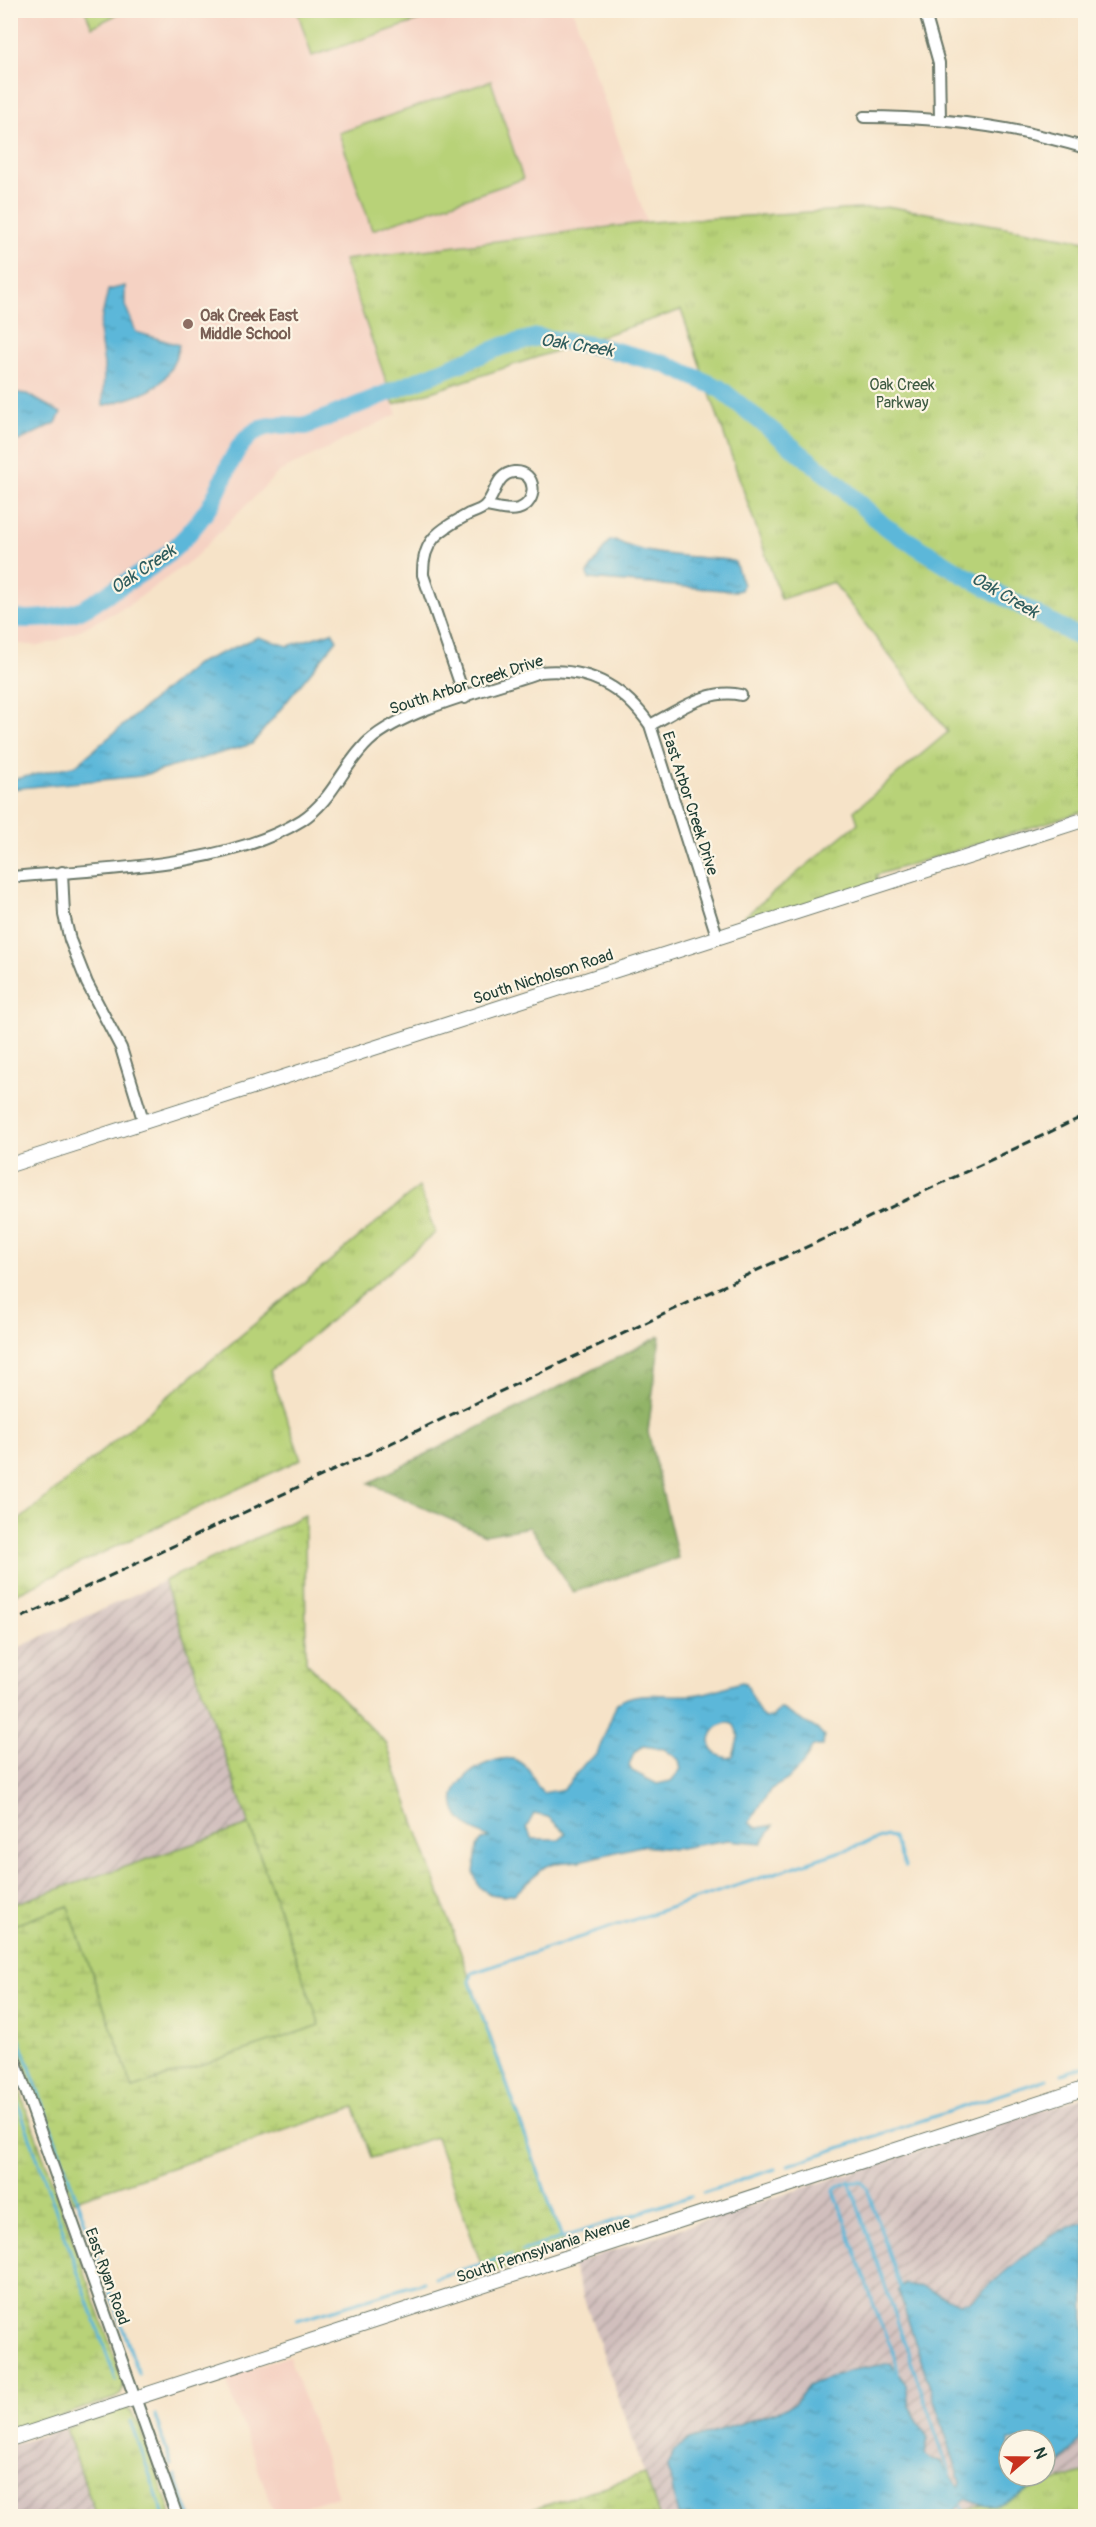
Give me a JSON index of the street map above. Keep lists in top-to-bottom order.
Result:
{
  "streets": {
    "street": [
      "South Arbor Creek Drive",
      "East Arbor Creek Drive",
      "South Nicholson Road",
      "South Pennsylvania Avenue",
      "East Ryan Road"
    ]
  },
  "crossings": [
    ["South Arbor Creek Drive", "East Arbor Creek Drive"],
    ["East Arbor Creek Drive", "South Nicholson Road"],
    ["South Pennsylvania Avenue", "East Ryan Road"]
  ],
  "water": ["Oak Creek"],
  "parks": ["Oak Creek Parkway"],
  "places": ["Oak Creek East Middle School"],
  "north": "right"
}
